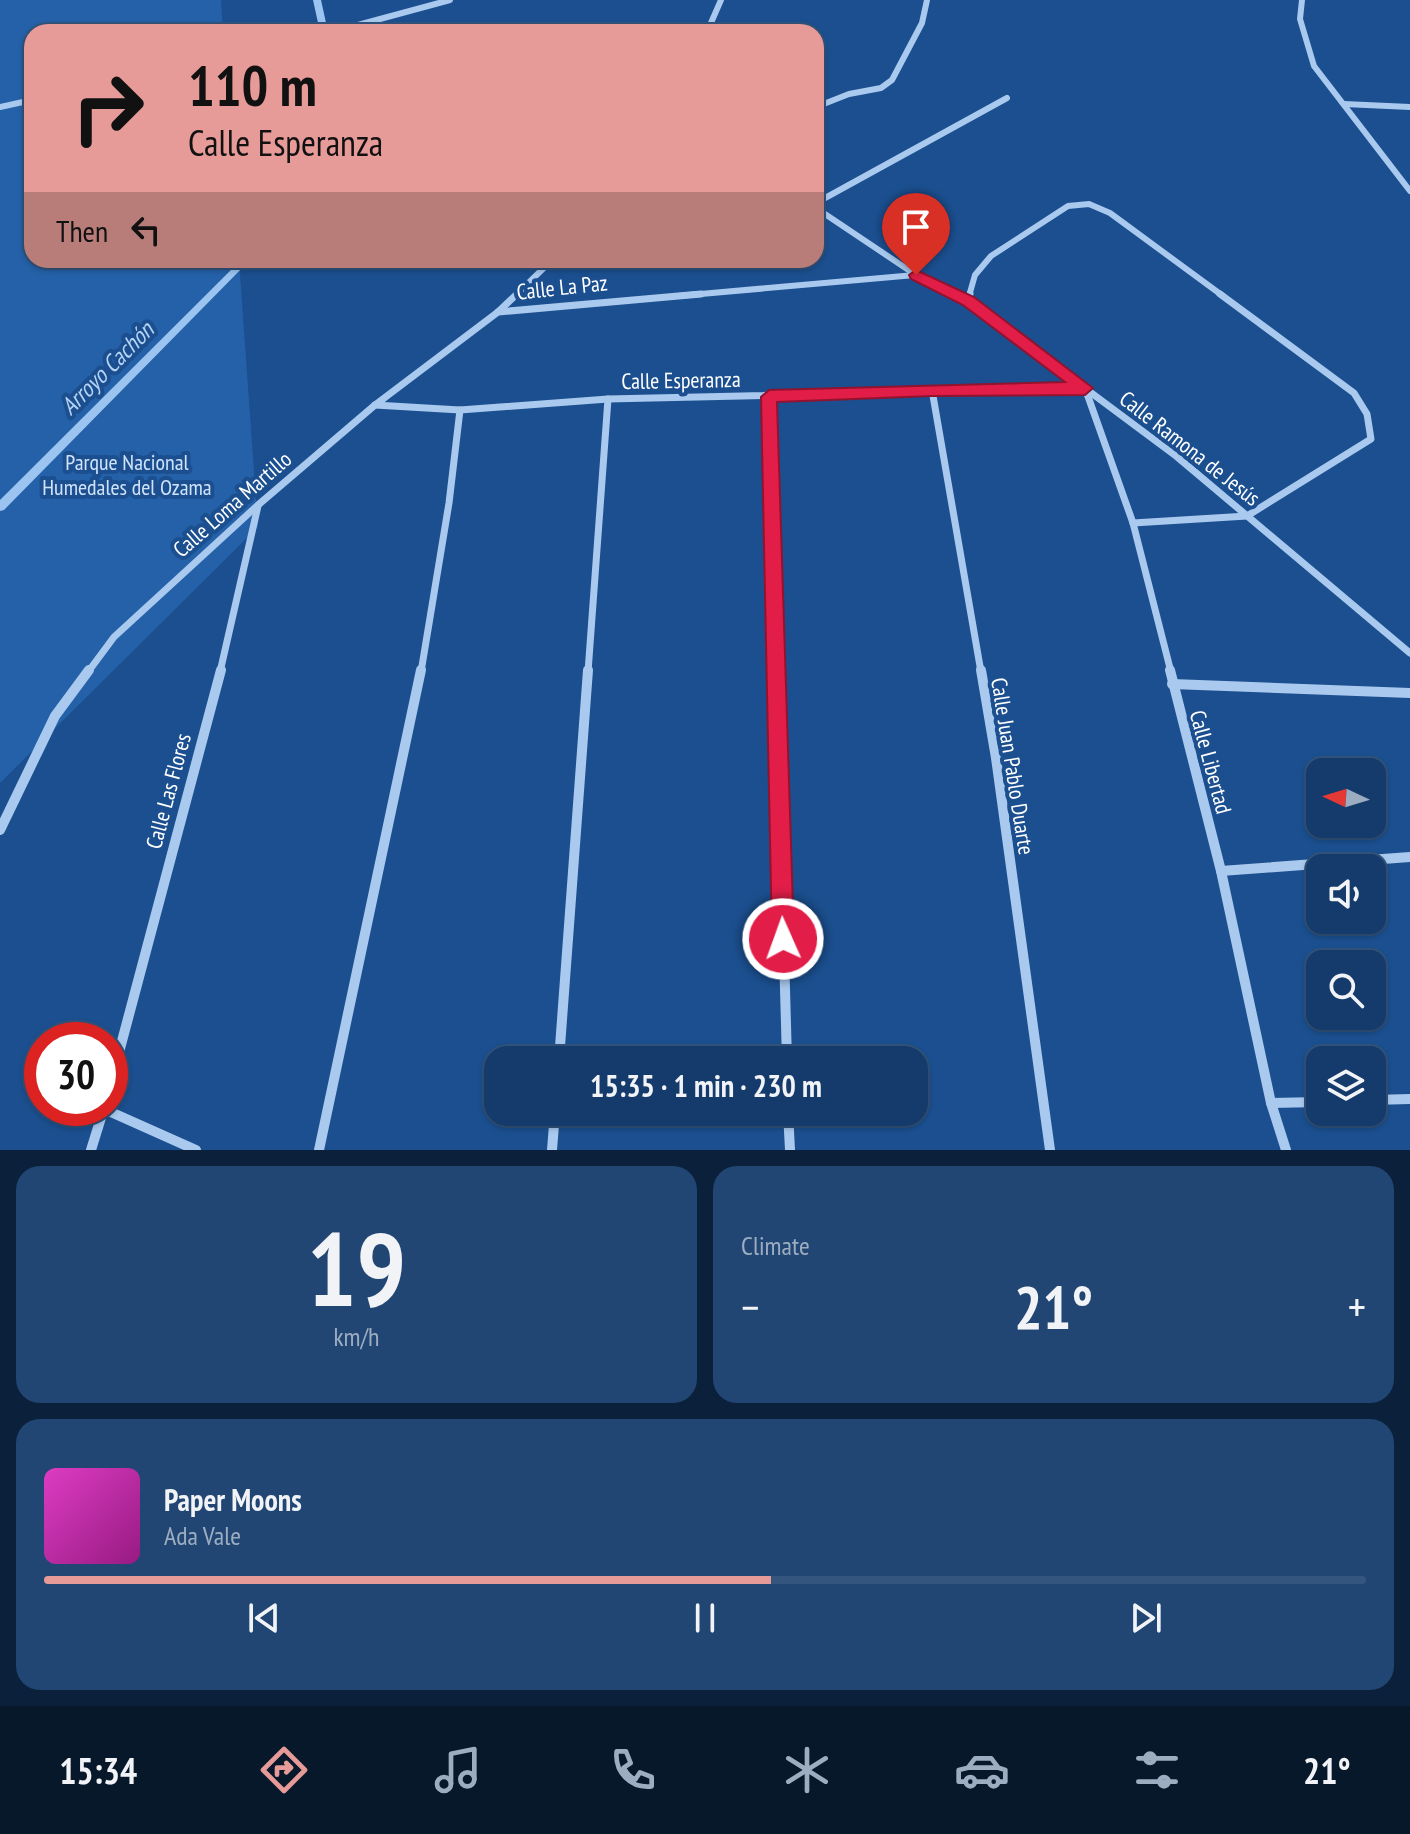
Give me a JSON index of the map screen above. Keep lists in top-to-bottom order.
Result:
{
  "streets": {
    "street": [
      "Calle La Paz",
      "Calle Esperanza",
      "Calle Ramona de Jesús",
      "Calle Loma Martillo",
      "Calle Libertad",
      "Calle Juan Pablo Duarte",
      "Calle Las Flores"
    ]
  },
  "crossings": [
    ["Calle La Paz", "Calle Ramona de Jesús"],
    ["Calle La Paz", "Calle Loma Martillo"],
    ["Calle Esperanza", "Calle Ramona de Jesús"],
    ["Calle Esperanza", "Calle Loma Martillo"],
    ["Calle Esperanza", "Calle Libertad"],
    ["Calle Esperanza", "Calle Juan Pablo Duarte"],
    ["Calle Ramona de Jesús", "Calle Libertad"],
    ["Calle Loma Martillo", "Calle Las Flores"]
  ],
  "water": ["Arroyo Cachón"],
  "parks": ["Parque Nacional Humedales del Ozama"],
  "north": "left",
  "page": {
    "turn": ["110 m", "Calle Esperanza"],
    "then": "Then",
    "limit": "30",
    "trip": "15:35 · 1 min · 230 m",
    "tile": [
      ["19", "km/h"],
      "Climate"
    ],
    "heat": ["−", "21°", "+"],
    "song": ["Paper Moons", "Ada Vale"],
    "tabs": ["15:34", "21°"]
  }
}
